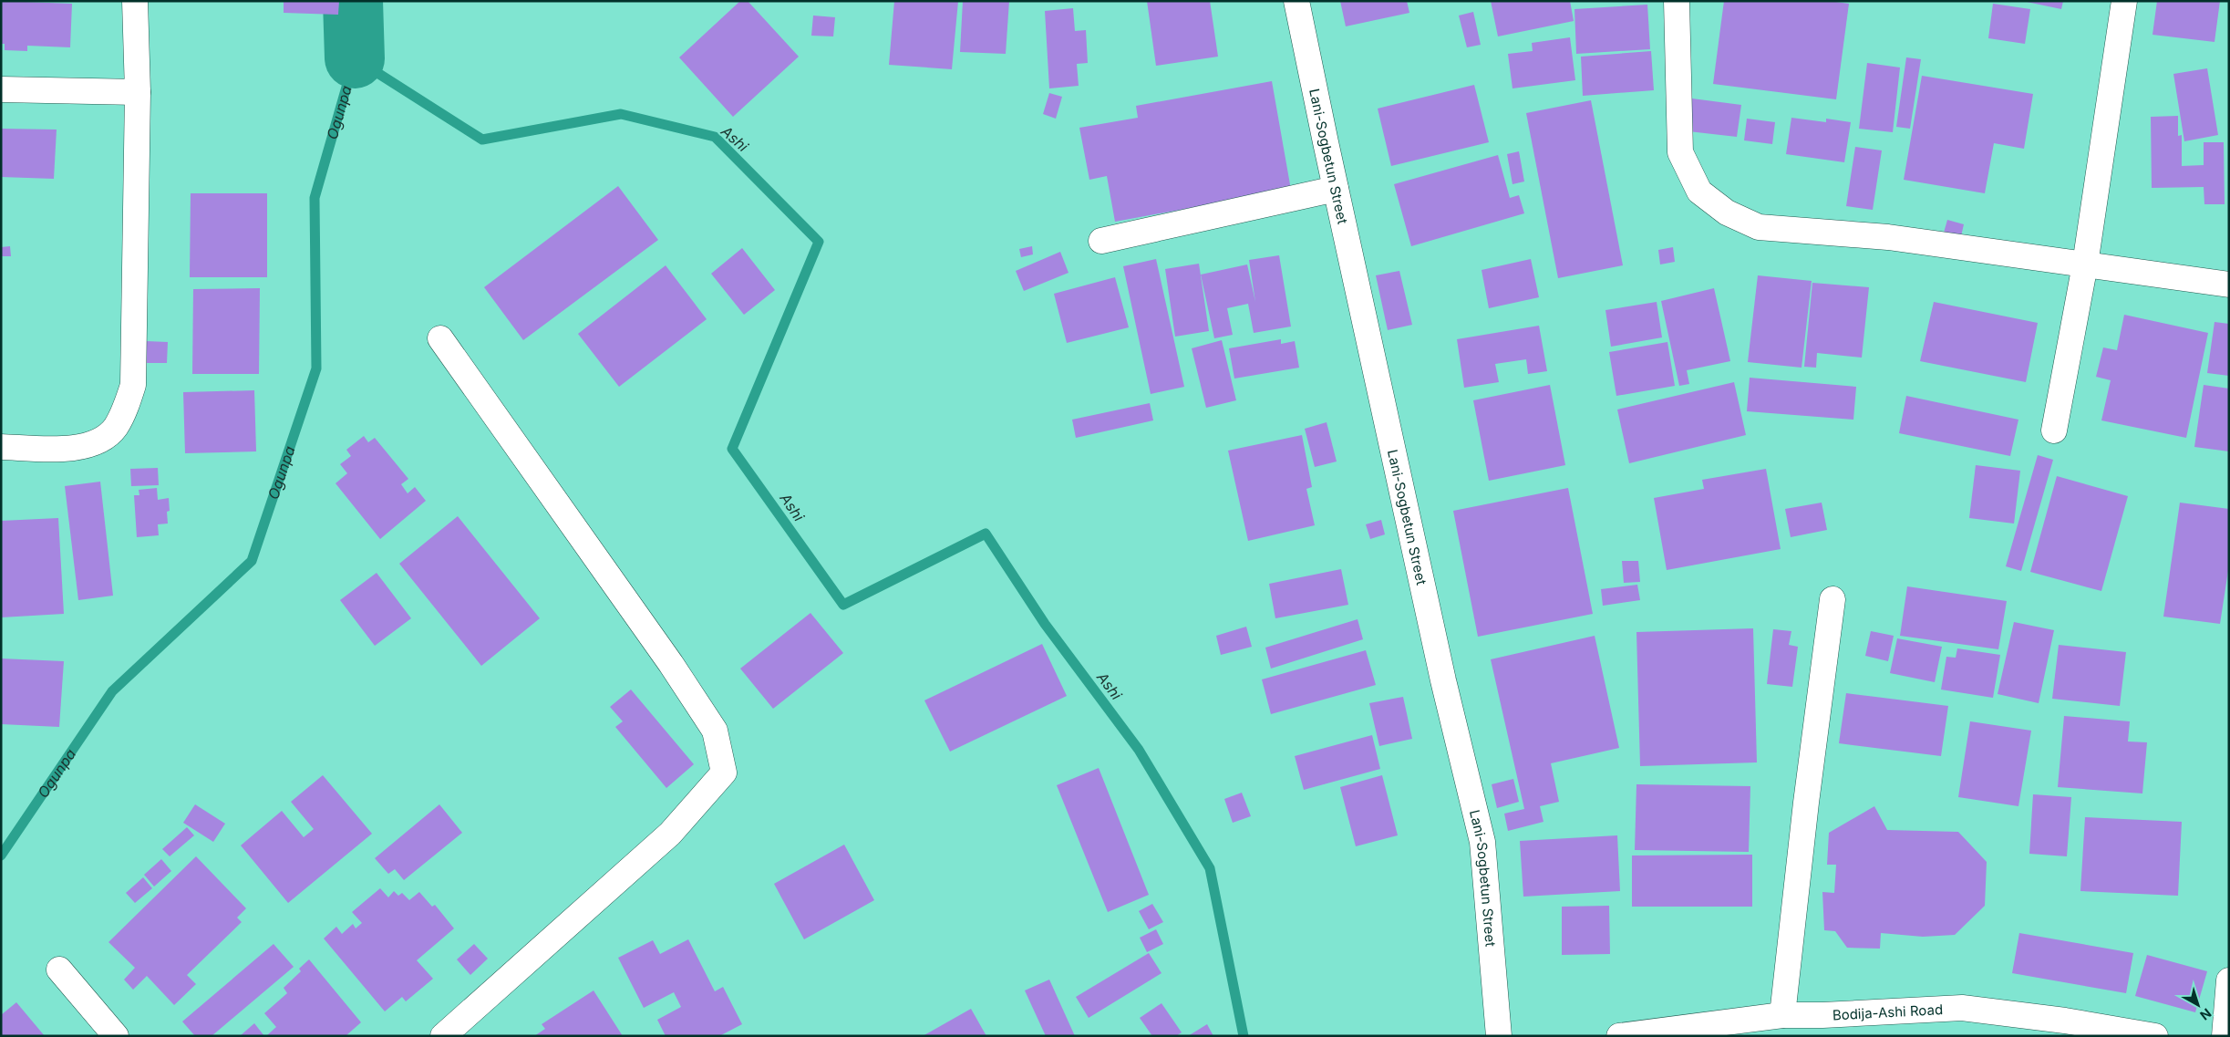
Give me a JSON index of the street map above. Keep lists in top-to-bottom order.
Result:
{
  "streets": {
    "street": ["Lani-Sogbetun Street", "Bodija-Ashi Road"]
  },
  "water": ["Ogunpa", "Ashi"],
  "north": "bottom right"
}
